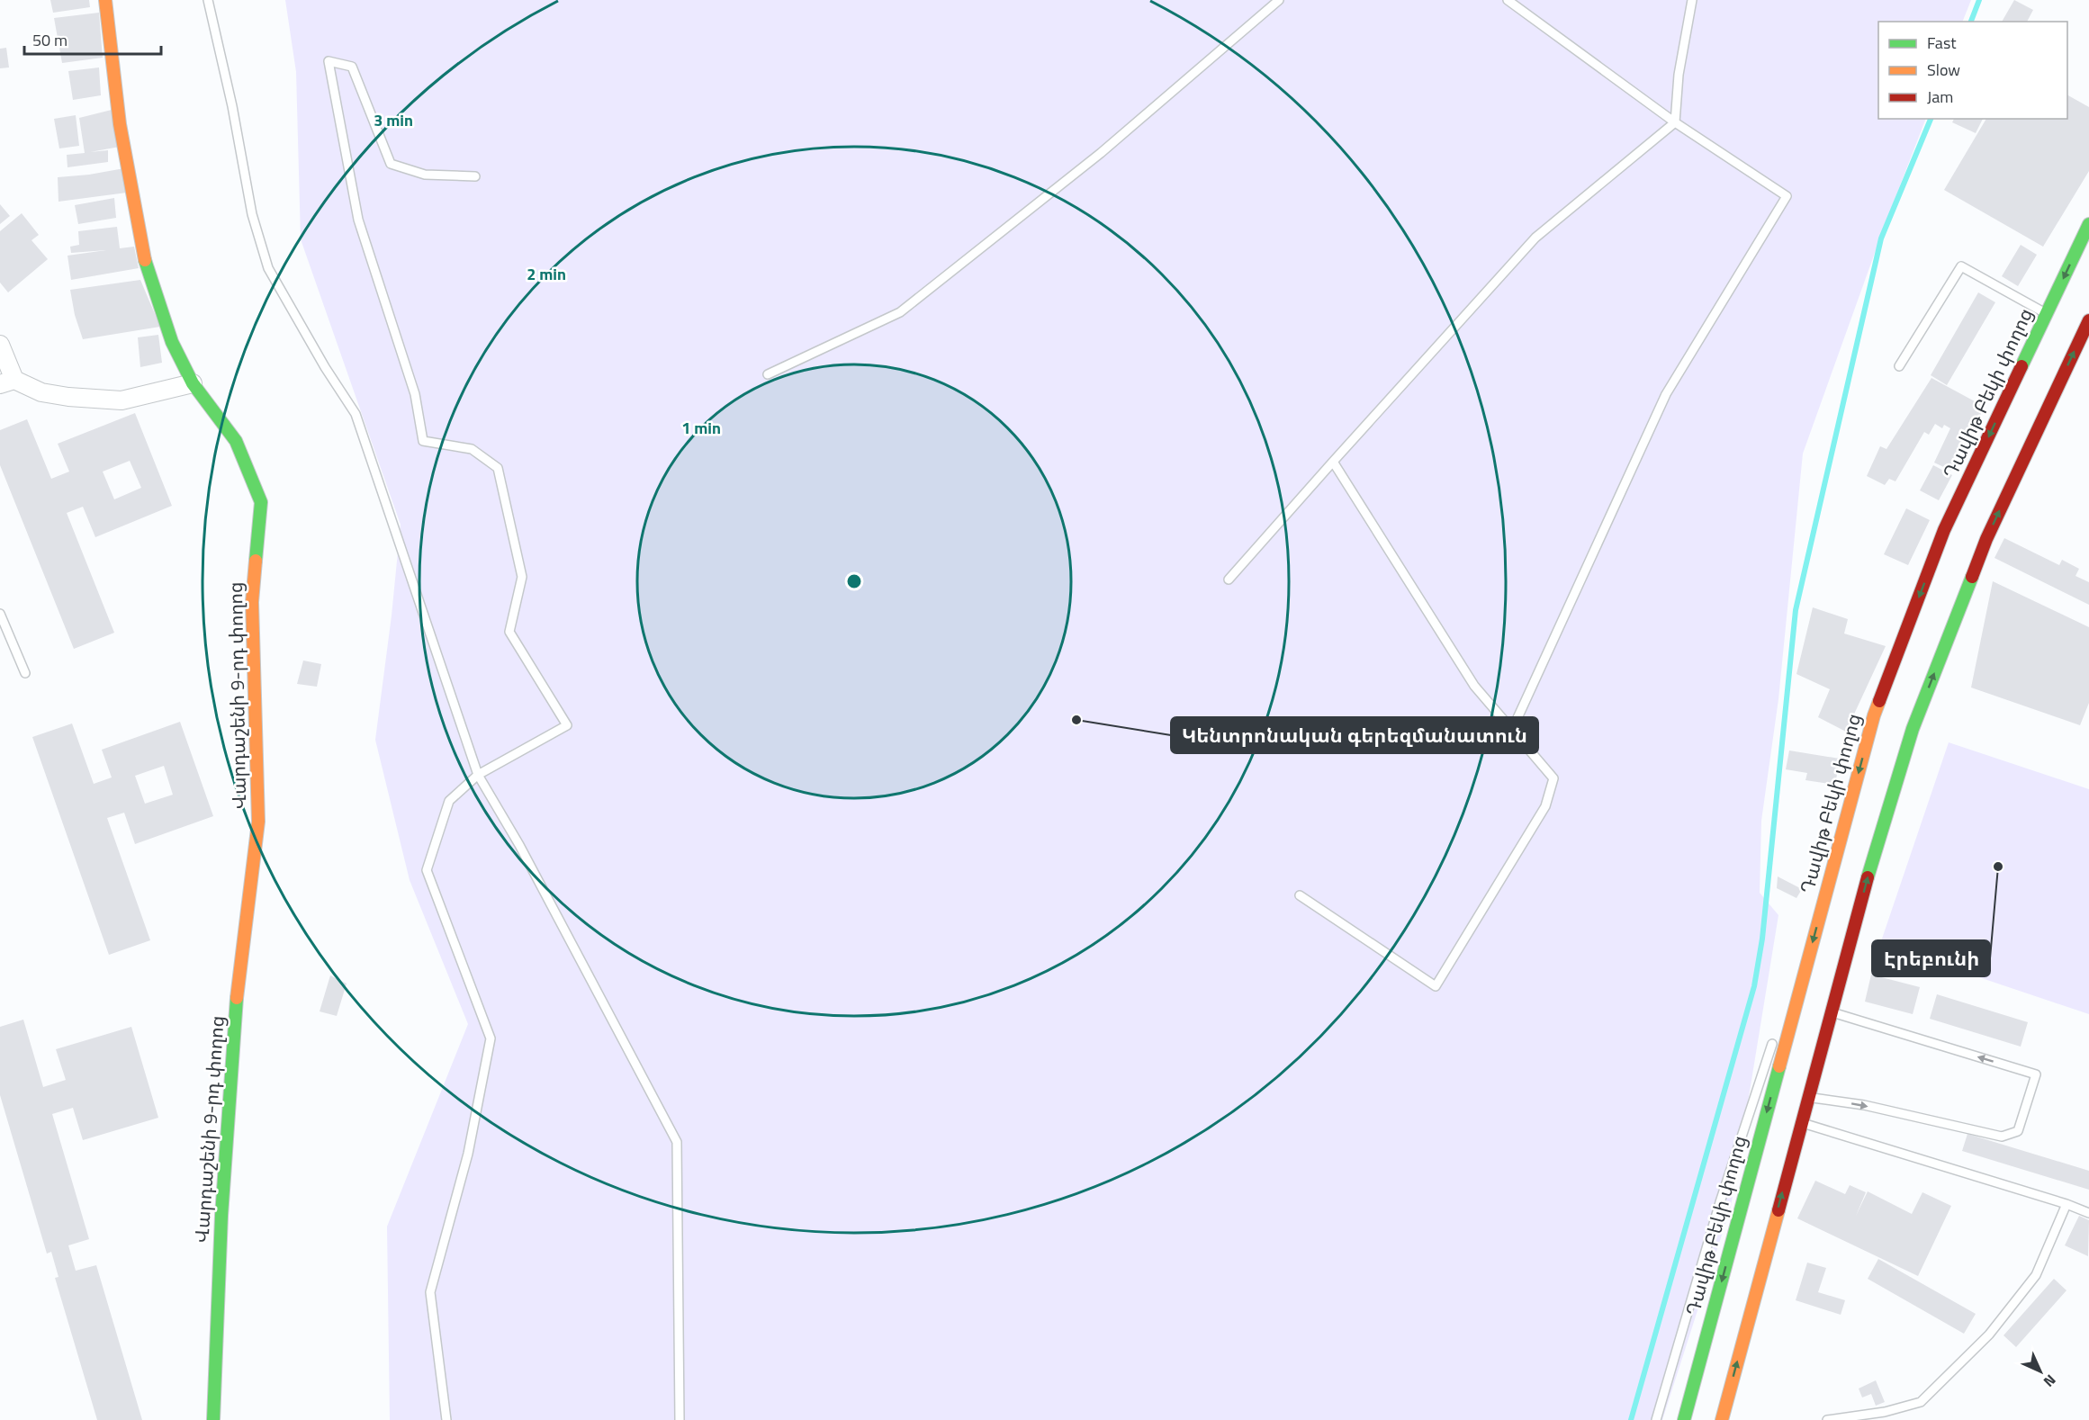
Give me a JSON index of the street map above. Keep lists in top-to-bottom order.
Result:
{
  "streets": {
    "main road": ["Դավիթ Բեկի փողոց", "Վարդաշենի 9-րդ փողոց"]
  },
  "places": ["Կենտրոնական գերեզմանատուն", "Էրեբունի"],
  "legend": ["Fast", "Slow", "Jam"],
  "scale_bar": "50 m",
  "north": "bottom right",
  "rings": ["3 min", "2 min", "1 min"]
}
